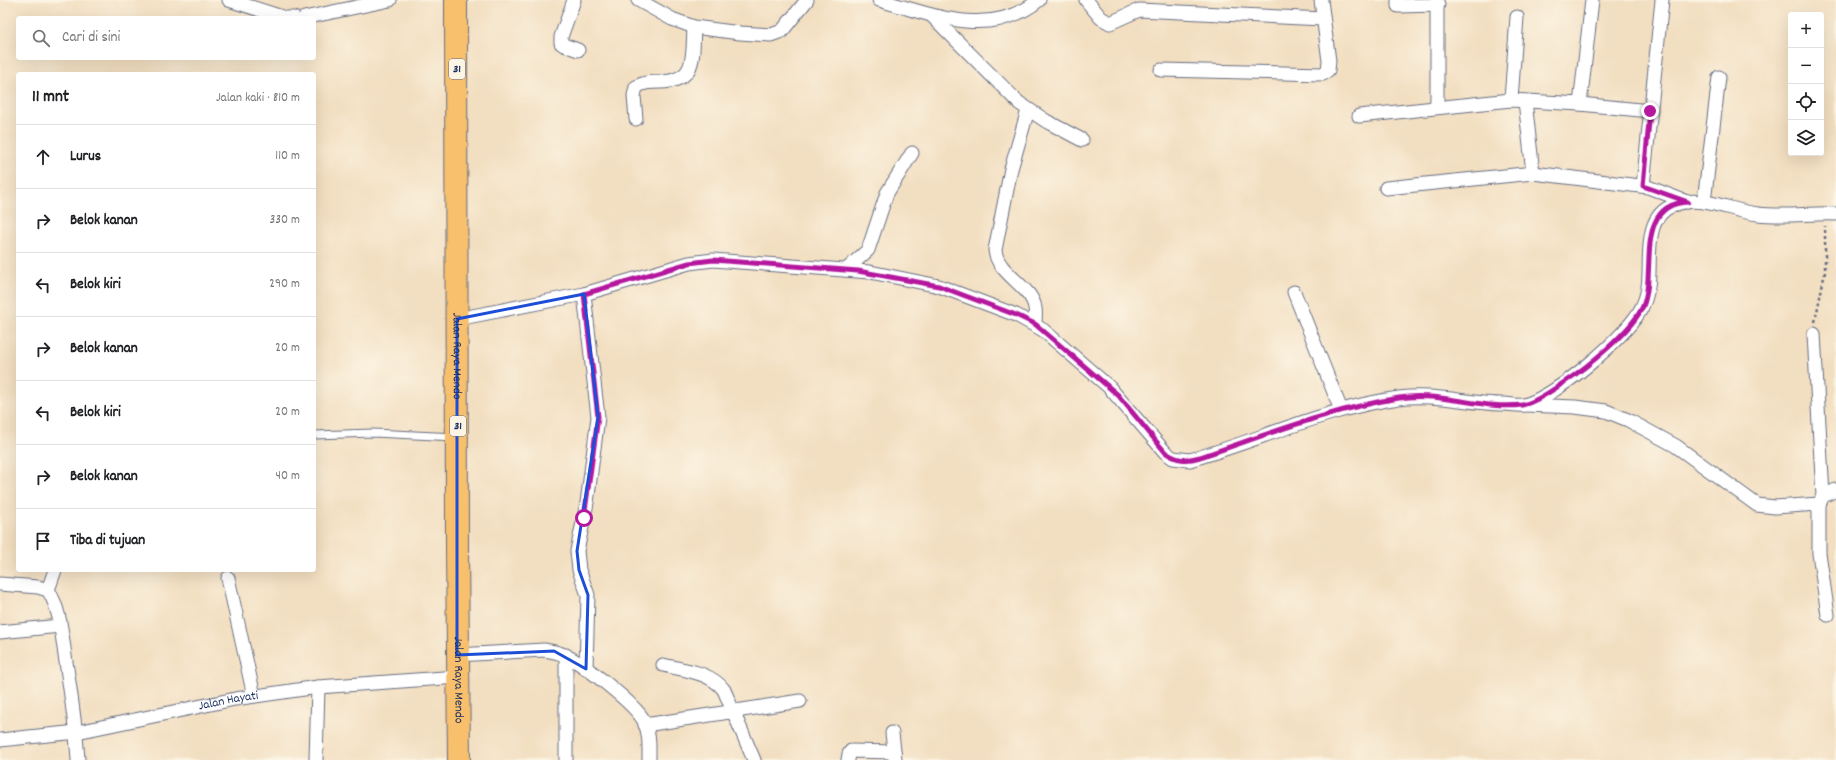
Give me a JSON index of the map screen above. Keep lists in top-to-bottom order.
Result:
{
  "streets": {
    "highway": ["31", "Jalan Raya Mendo"],
    "street": ["Jalan Hayati"]
  },
  "crossings": [
    ["Jalan Raya Mendo", "Jalan Hayati"]
  ],
  "page": {
    "map_buttons": ["+", "−"],
    "search": "Cari di sini",
    "heading": ["11 mnt", "Jalan kaki · 810 m"],
    "list": [
      ["Lurus", "110 m"],
      ["Belok kanan", "330 m"],
      ["Belok kiri", "290 m"],
      ["Belok kanan", "20 m"],
      ["Belok kiri", "20 m"],
      ["Belok kanan", "40 m"],
      "Tiba di tujuan"
    ]
  }
}
